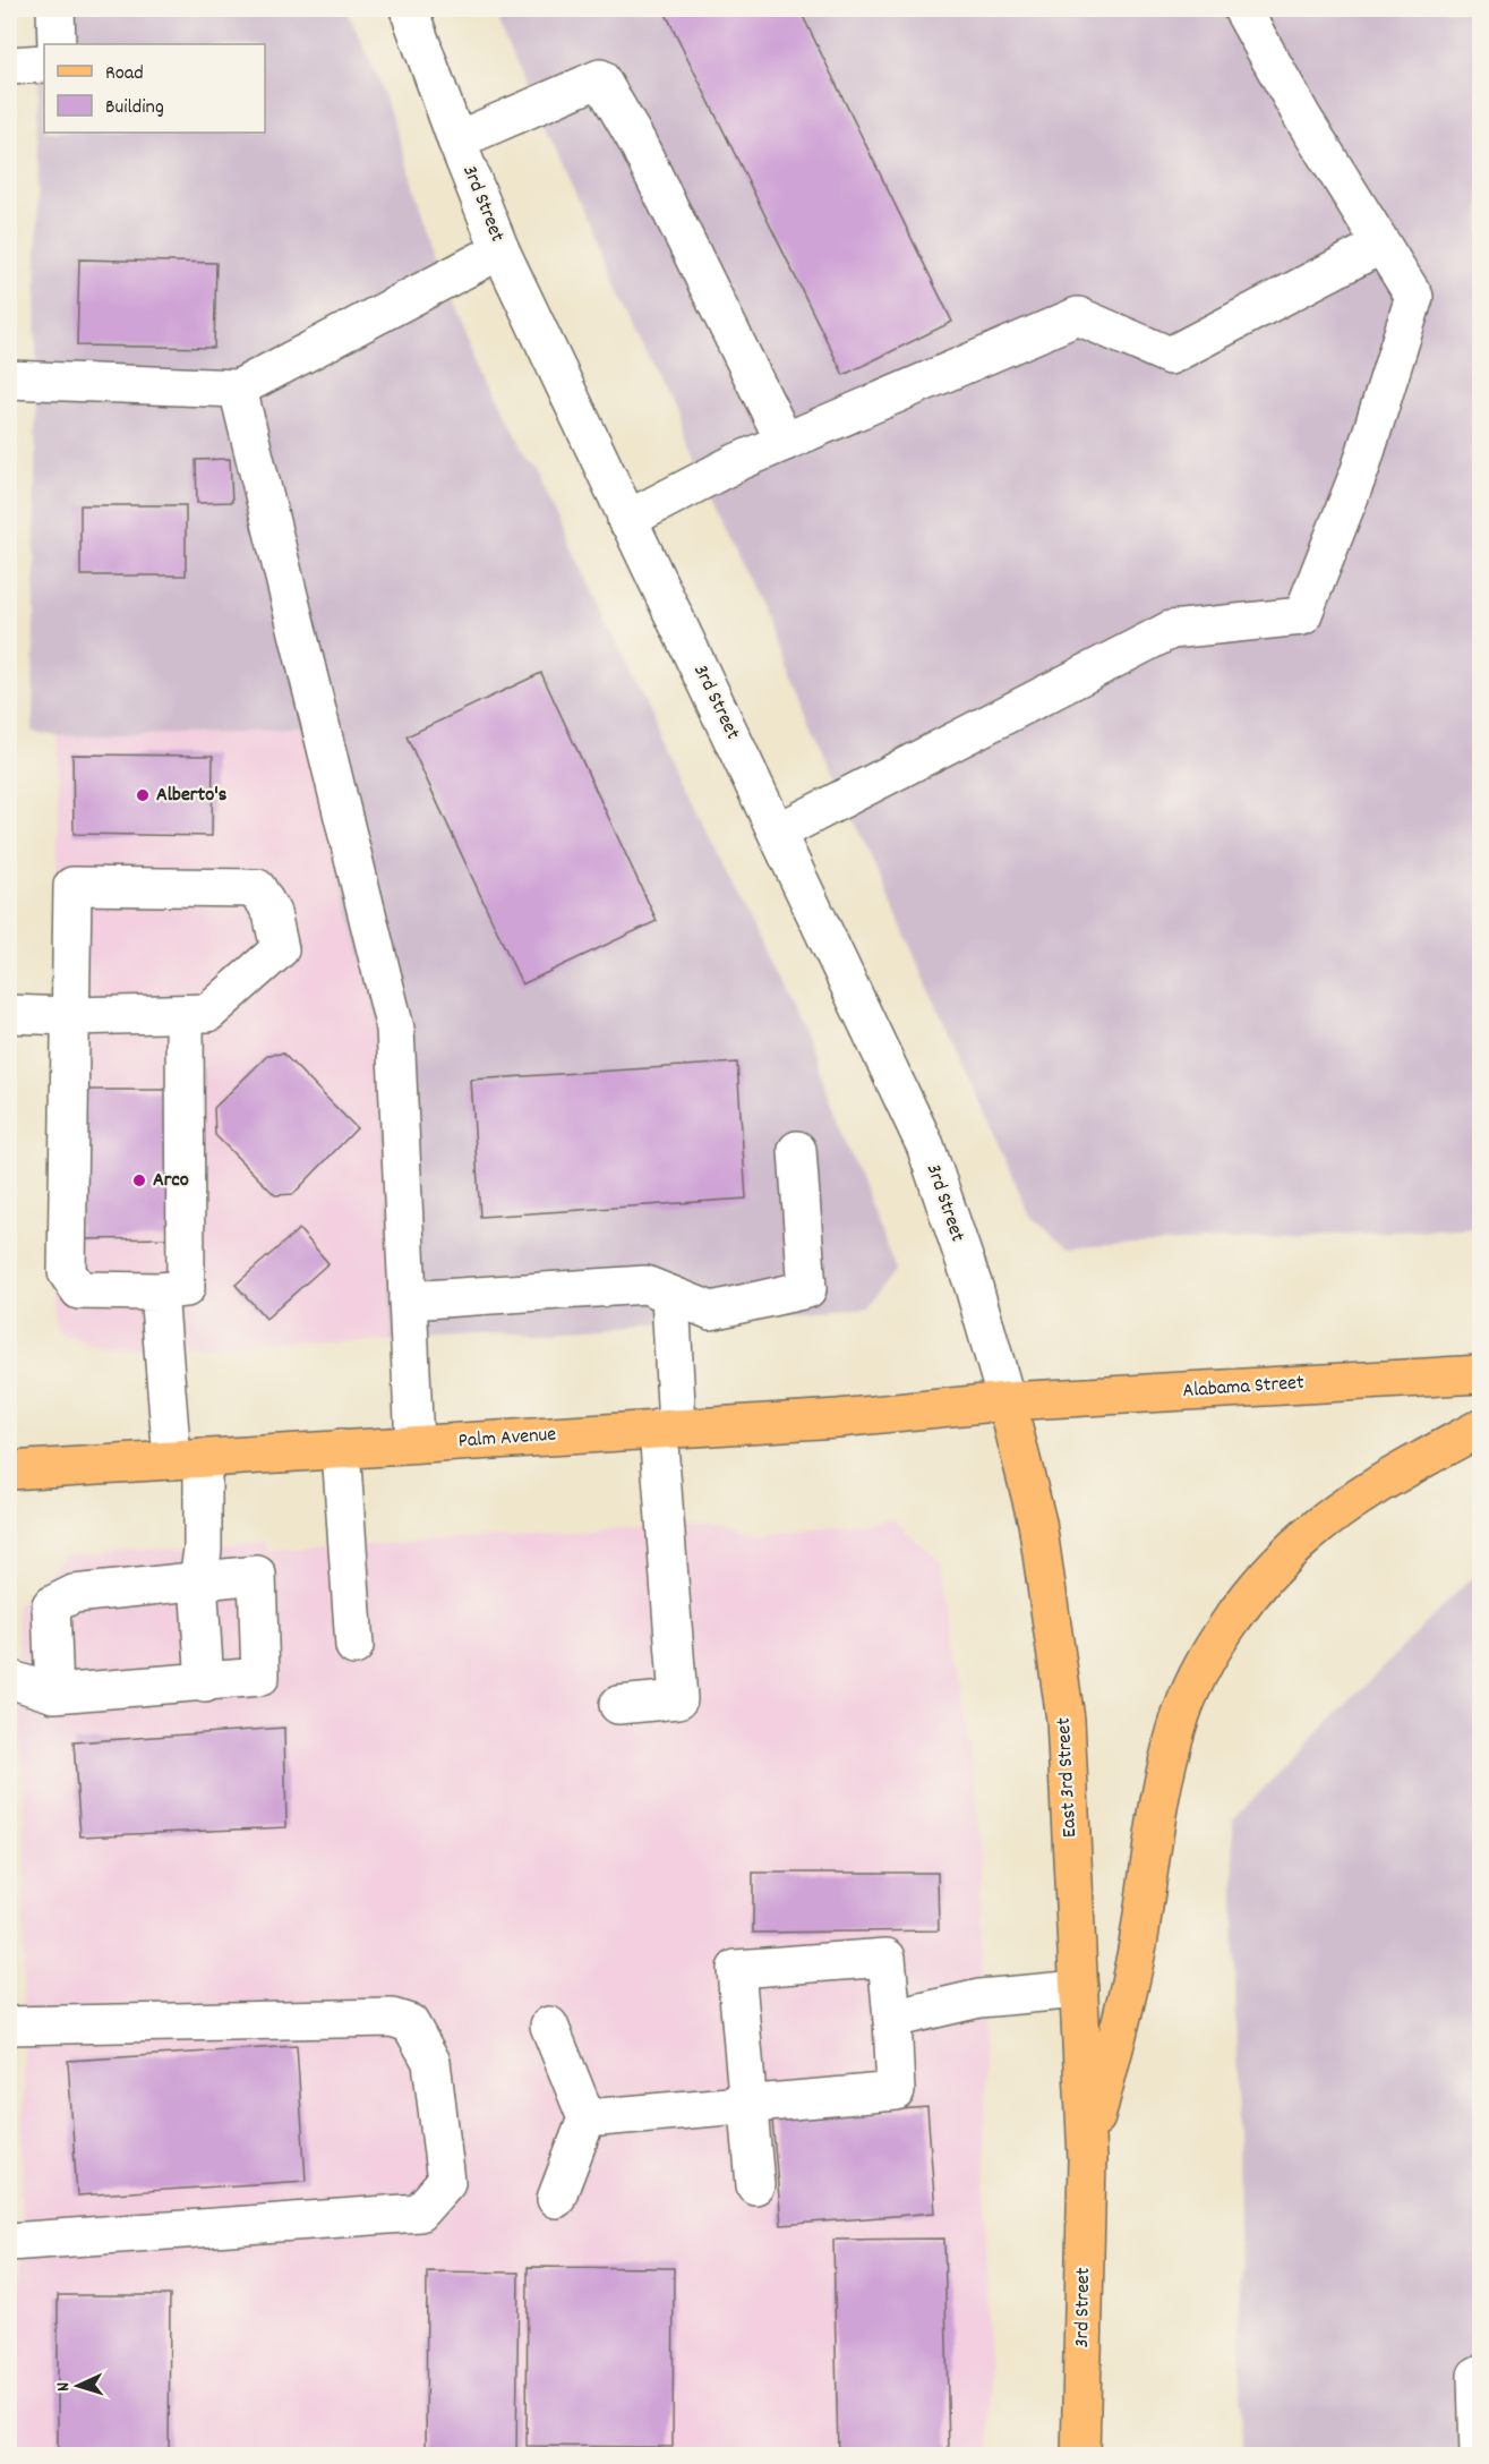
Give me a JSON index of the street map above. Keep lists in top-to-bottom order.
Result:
{
  "streets": {
    "main road": [
      "3rd Street",
      "Alabama Street",
      "Palm Avenue",
      "East 3rd Street"
    ]
  },
  "crossings": [
    ["3rd Street", "Alabama Street"],
    ["3rd Street", "Palm Avenue"],
    ["3rd Street", "East 3rd Street"],
    ["Alabama Street", "Palm Avenue"],
    ["Alabama Street", "East 3rd Street"],
    ["Palm Avenue", "East 3rd Street"]
  ],
  "places": ["Alberto's", "Arco"],
  "legend": ["Road", "Building"],
  "north": "left"
}
